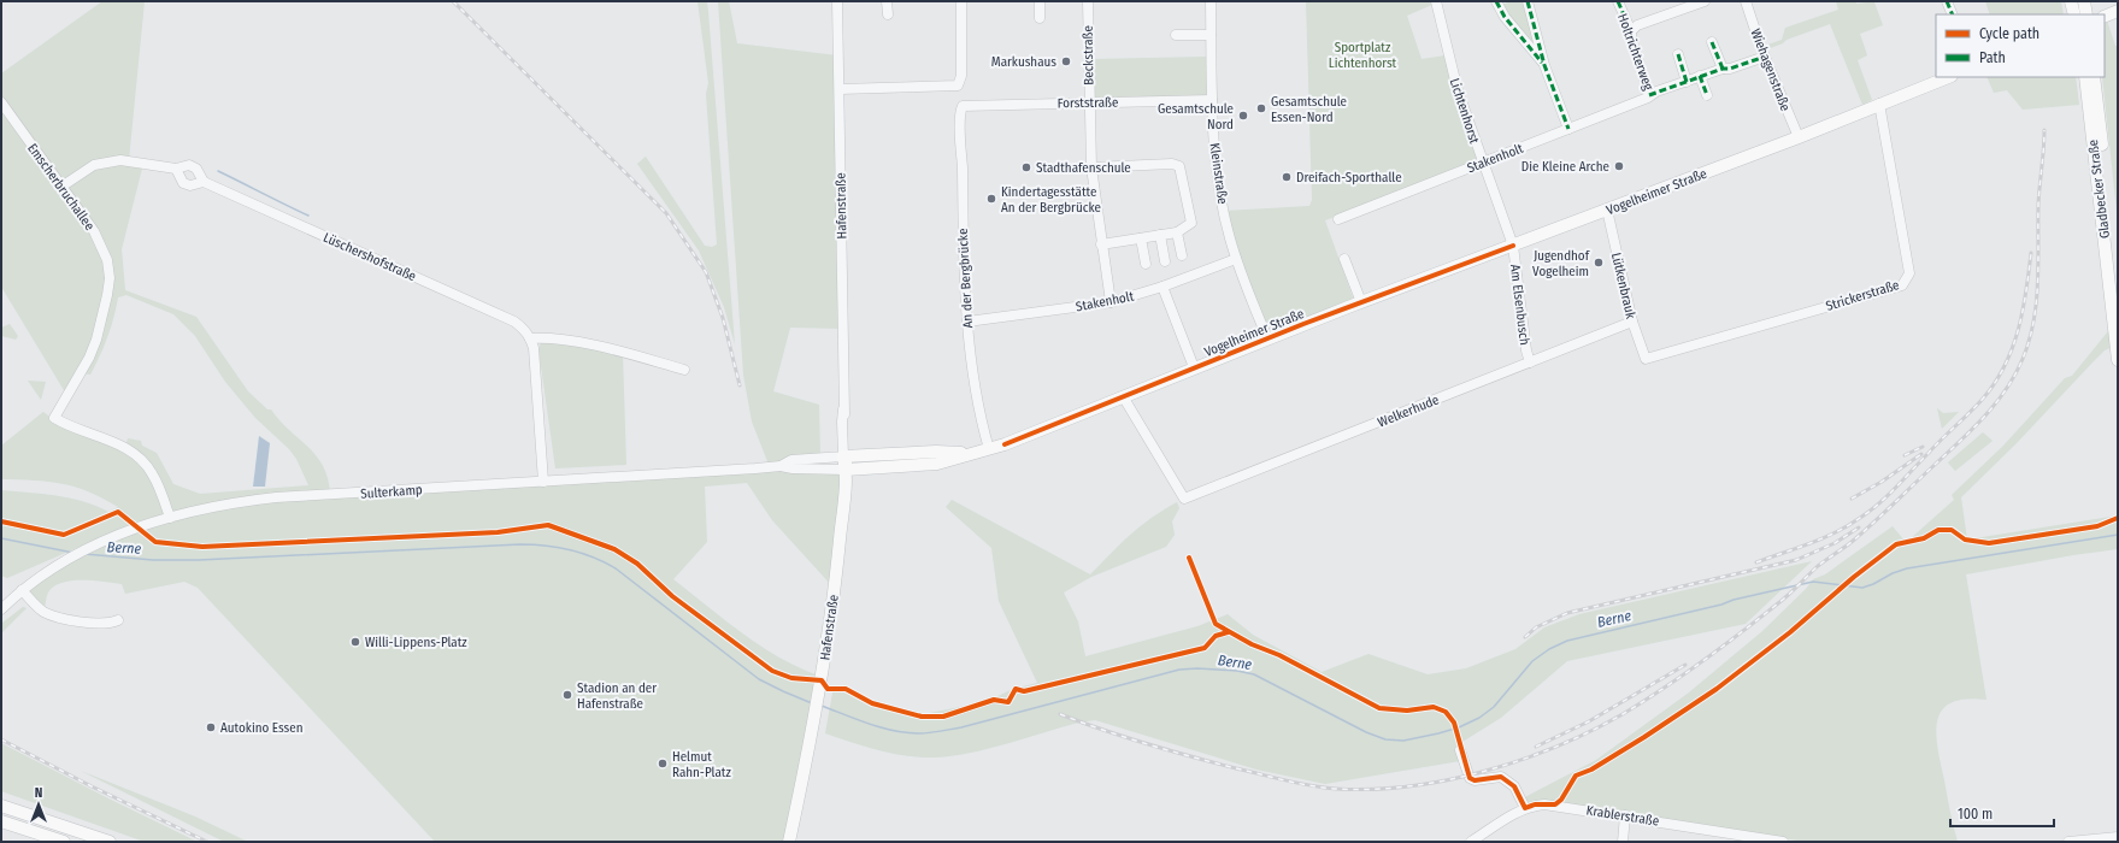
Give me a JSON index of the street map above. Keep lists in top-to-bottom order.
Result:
{
  "streets": {
    "main road": ["Gladbecker Straße", "Vogelheimer Straße", "Hafenstraße"],
    "street": [
      "Holtrichterweg",
      "Beckstraße",
      "Wiehagenstraße",
      "Forststraße",
      "Lichtenhorst",
      "Stakenholt",
      "Kleinstraße",
      "Emscherbruchallee",
      "Lüschershofstraße",
      "An der Bergbrücke",
      "Lütkenbrauk",
      "Strickerstraße",
      "Am Elsenbusch",
      "Welkerhude",
      "Sulterkamp",
      "Krablerstraße"
    ]
  },
  "crossings": [
    ["Holtrichterweg", "Wiehagenstraße"],
    ["Holtrichterweg", "Stakenholt"],
    ["Beckstraße", "Forststraße"],
    ["Beckstraße", "Stakenholt"],
    ["Wiehagenstraße", "Vogelheimer Straße"],
    ["Forststraße", "Kleinstraße"],
    ["Forststraße", "An der Bergbrücke"],
    ["Lichtenhorst", "Stakenholt"],
    ["Lichtenhorst", "Vogelheimer Straße"],
    ["Lichtenhorst", "Am Elsenbusch"],
    ["Stakenholt", "Kleinstraße"],
    ["Stakenholt", "An der Bergbrücke"],
    ["Kleinstraße", "Vogelheimer Straße"],
    ["Emscherbruchallee", "Lüschershofstraße"],
    ["Emscherbruchallee", "Sulterkamp"],
    ["Vogelheimer Straße", "Hafenstraße"],
    ["Vogelheimer Straße", "An der Bergbrücke"],
    ["Vogelheimer Straße", "Lütkenbrauk"],
    ["Vogelheimer Straße", "Strickerstraße"],
    ["Vogelheimer Straße", "Am Elsenbusch"],
    ["Vogelheimer Straße", "Welkerhude"],
    ["Vogelheimer Straße", "Sulterkamp"],
    ["Hafenstraße", "Sulterkamp"],
    ["Lütkenbrauk", "Strickerstraße"],
    ["Lütkenbrauk", "Welkerhude"],
    ["Am Elsenbusch", "Welkerhude"]
  ],
  "water": ["Berne"],
  "parks": ["Sportplatz Lichtenhorst"],
  "places": [
    "Markushaus",
    "Gesamtschule Essen-Nord",
    "Gesamtschule Nord",
    "Die Kleine Arche",
    "Stadthafenschule",
    "Dreifach-Sporthalle",
    "Kindertagesstätte An der Bergbrücke",
    "Jugendhof Vogelheim",
    "Willi-Lippens-Platz",
    "Stadion an der Hafenstraße",
    "Autokino Essen",
    "Helmut Rahn-Platz"
  ],
  "legend": ["Cycle path", "Path"],
  "scale_bar": "100 m",
  "north": "top"
}
